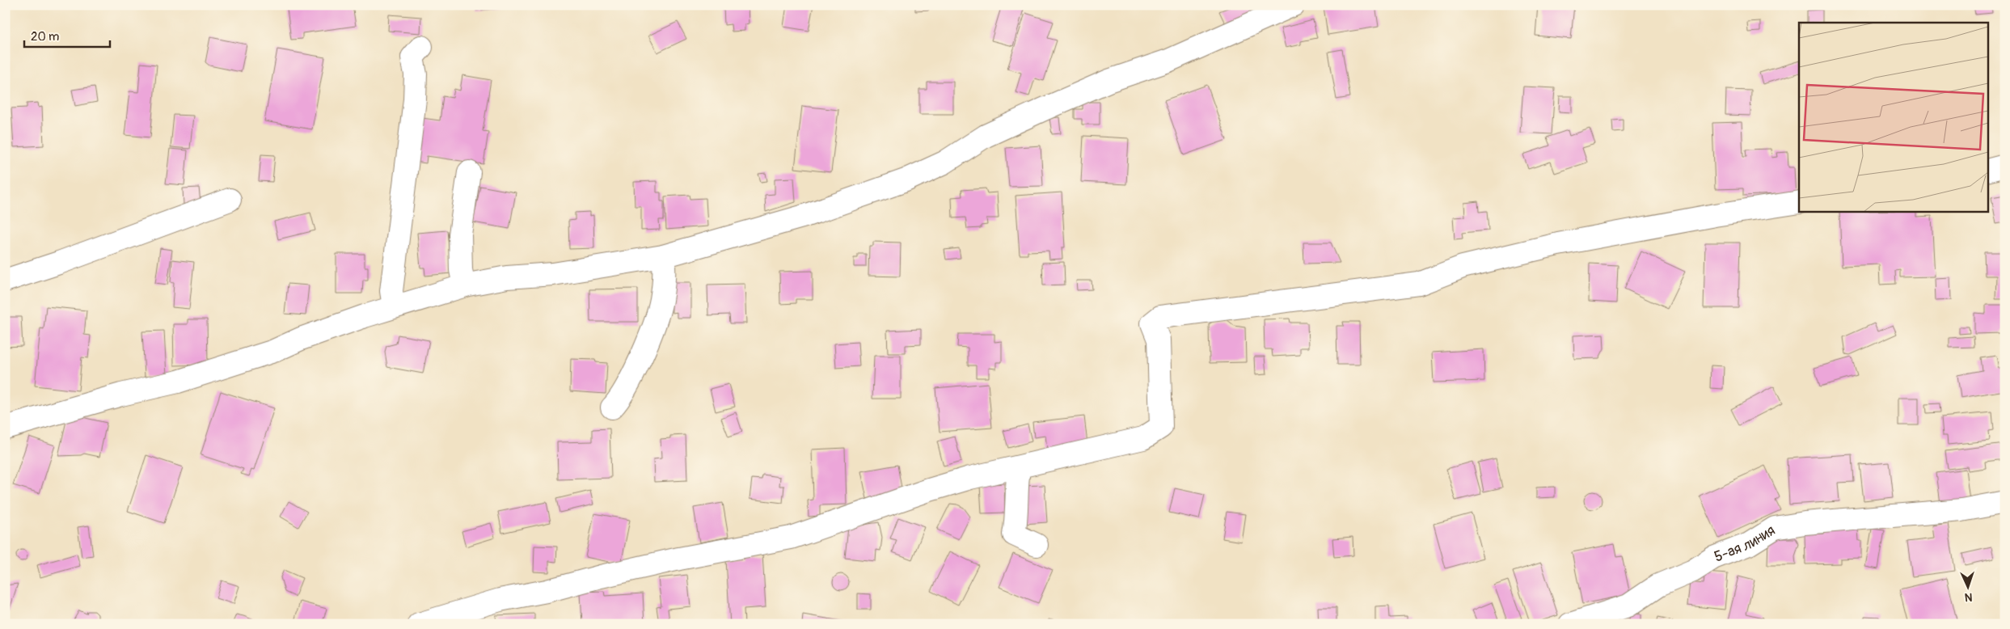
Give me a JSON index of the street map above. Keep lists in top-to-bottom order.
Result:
{
  "streets": {
    "street": ["5-ая линия"]
  },
  "scale_bar": "20 m",
  "north": "bottom"
}
